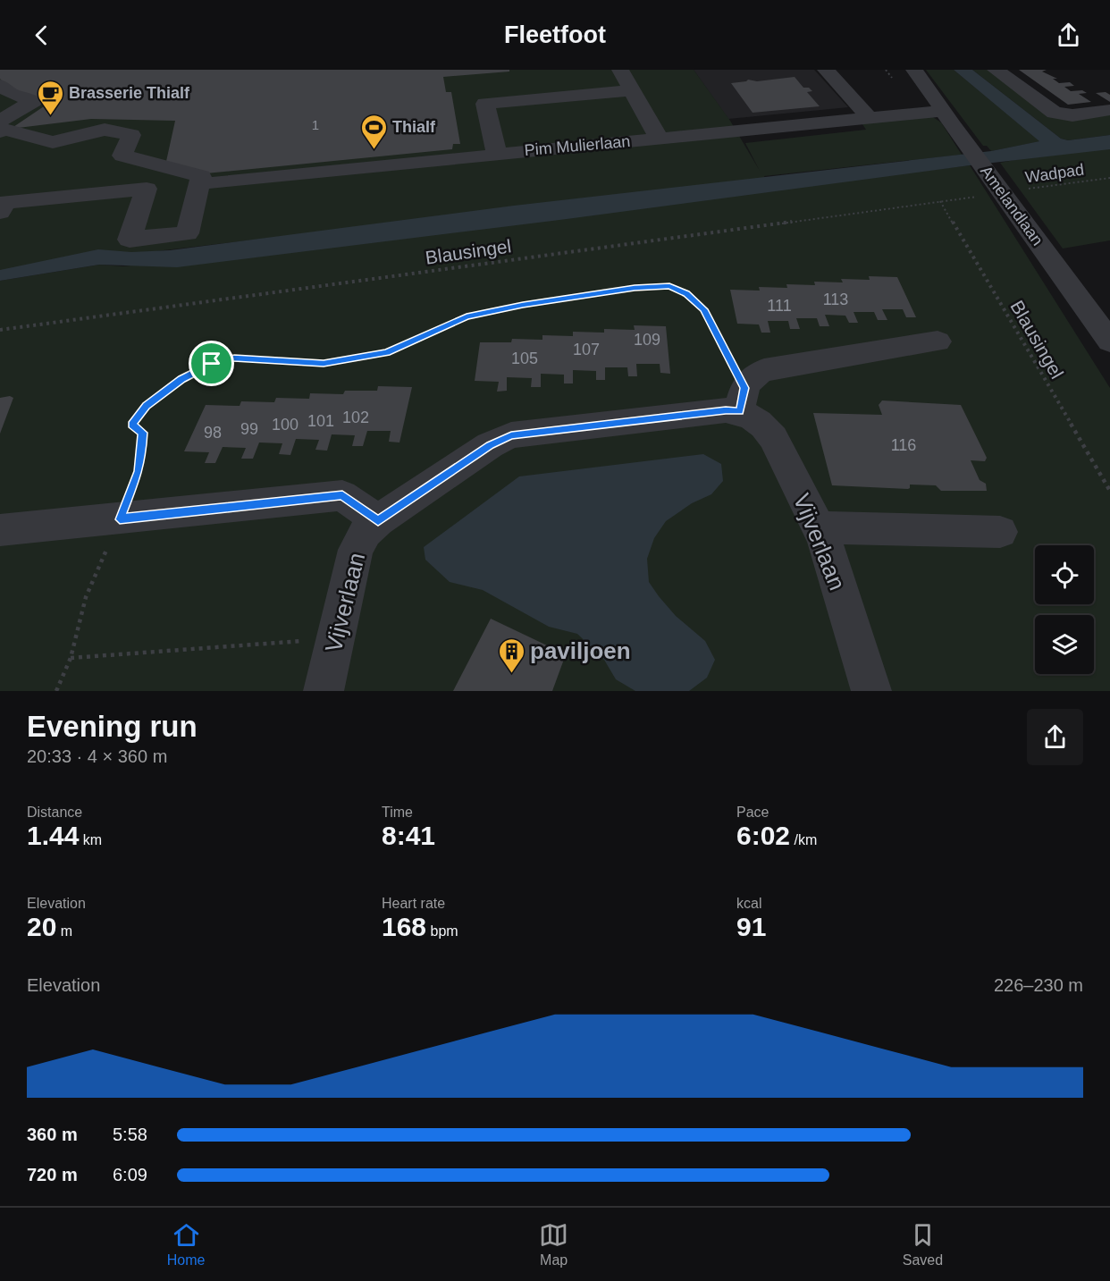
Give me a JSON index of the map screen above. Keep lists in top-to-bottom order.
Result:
{
  "streets": {
    "street": ["Pim Mulierlaan", "Amelandlaan", "Vijverlaan"],
    "path": ["Wadpad", "Blausingel"]
  },
  "crossings": [
    ["Pim Mulierlaan", "Amelandlaan"],
    ["Wadpad", "Amelandlaan"],
    ["Wadpad", "Blausingel"],
    ["Amelandlaan", "Blausingel"]
  ],
  "places": {
    "cafe": ["Brasserie Thialf"],
    "sports": ["Thialf"],
    "building": ["paviljoen"]
  },
  "house_numbers": [
    "1",
    "113",
    "111",
    "109",
    "107",
    "105",
    "102",
    "101",
    "100",
    "99",
    "98",
    "116"
  ],
  "page": {
    "header": "Fleetfoot",
    "heading": ["Evening run", "20:33 · 4 × 360 m"],
    "stats": [
      ["Distance", "1.44 km"],
      ["Time", "8:41"],
      ["Pace", "6:02 /km"],
      ["Elevation", "20 m"],
      ["Heart rate", "168 bpm"],
      ["kcal", "91"]
    ],
    "chart": ["Elevation", "226–230 m"],
    "list": [
      {
        "name": "360 m",
        "note": "5:58"
      },
      {
        "name": "720 m",
        "note": "6:09"
      }
    ],
    "tabs": ["Home", "Map", "Saved"]
  }
}
